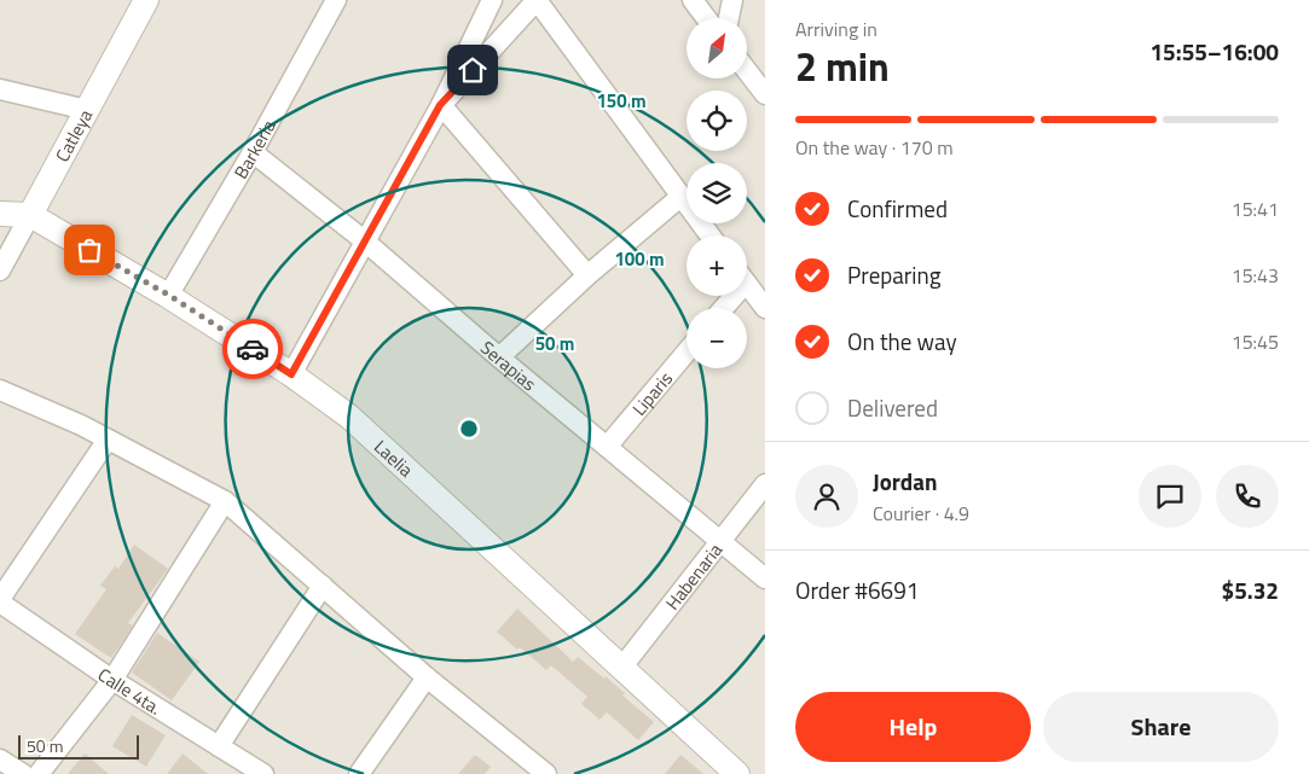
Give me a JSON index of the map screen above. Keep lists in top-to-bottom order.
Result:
{
  "streets": {
    "street": [
      "Catleya",
      "Barkeria",
      "Serapias",
      "Liparis",
      "Laelia",
      "Habenaria",
      "Calle 4ta."
    ]
  },
  "crossings": [
    ["Catleya", "Laelia"],
    ["Barkeria", "Serapias"],
    ["Barkeria", "Laelia"],
    ["Serapias", "Liparis"],
    ["Serapias", "Habenaria"],
    ["Laelia", "Habenaria"]
  ],
  "scale_bar": "50 m",
  "north": "top right",
  "page": {
    "heading": ["2 min", "Arriving in", "15:55–16:00"],
    "panel": [
      "Jordan",
      "Courier · 4.9",
      "Order #6691",
      "$5.32"
    ],
    "map_buttons": ["+", "−"],
    "bar": "On the way · 170 m",
    "list": [
      ["Confirmed", "15:41"],
      ["Preparing", "15:43"],
      ["On the way", "15:45"],
      "Delivered"
    ],
    "buttons": ["Help", "Share"],
    "scale": "50 m"
  },
  "rings": ["150 m", "100 m", "50 m"]
}
